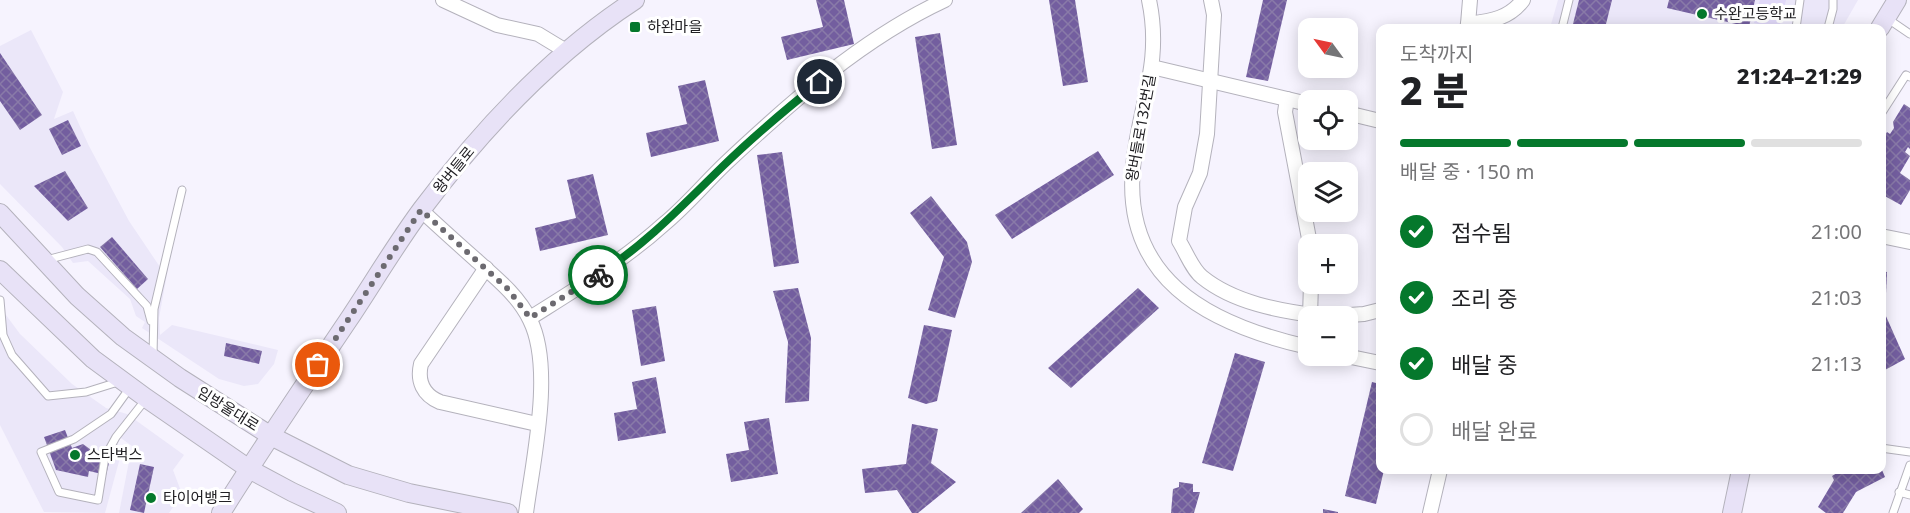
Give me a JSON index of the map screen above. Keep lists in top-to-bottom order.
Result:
{
  "streets": {
    "main road": ["왕버들로", "임방울대로"],
    "street": ["왕버들로132번길"]
  },
  "crossings": [
    ["왕버들로", "임방울대로"]
  ],
  "places": {
    "other": ["수완고등학교", "스타벅스", "타이어뱅크"],
    "transit": ["하완마을"]
  },
  "north": "top left",
  "page": {
    "map_buttons": ["+", "−"],
    "heading": ["2 분", "도착까지", "21:24–21:29"],
    "bar": "배달 중 · 150 m",
    "list": [
      ["접수됨", "21:00"],
      ["조리 중", "21:03"],
      ["배달 중", "21:13"],
      "배달 완료"
    ]
  }
}
